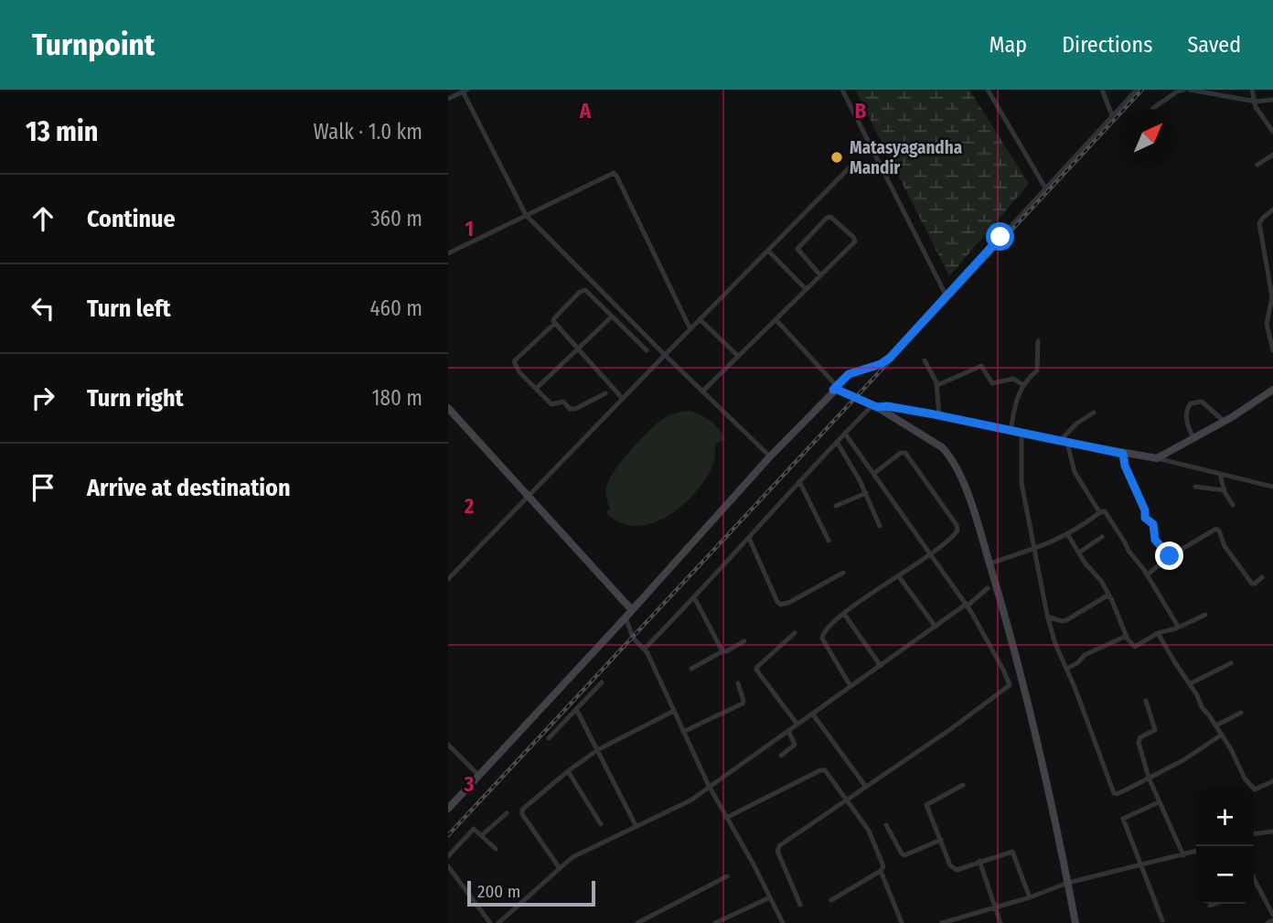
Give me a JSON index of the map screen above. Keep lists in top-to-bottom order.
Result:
{
  "places": ["Matasyagandha Mandir"],
  "scale_bar": "200 m",
  "north": "top right",
  "page": {
    "header": "Turnpoint",
    "nav": ["Map", "Directions", "Saved"],
    "heading": ["13 min", "Walk · 1.0 km"],
    "list": [
      ["Continue", "360 m"],
      ["Turn left", "460 m"],
      ["Turn right", "180 m"],
      "Arrive at destination"
    ],
    "map_buttons": ["+", "−"],
    "scale": "200 m"
  },
  "grid": {
    "columns": ["A", "B"],
    "rows": ["1", "2", "3"]
  }
}
